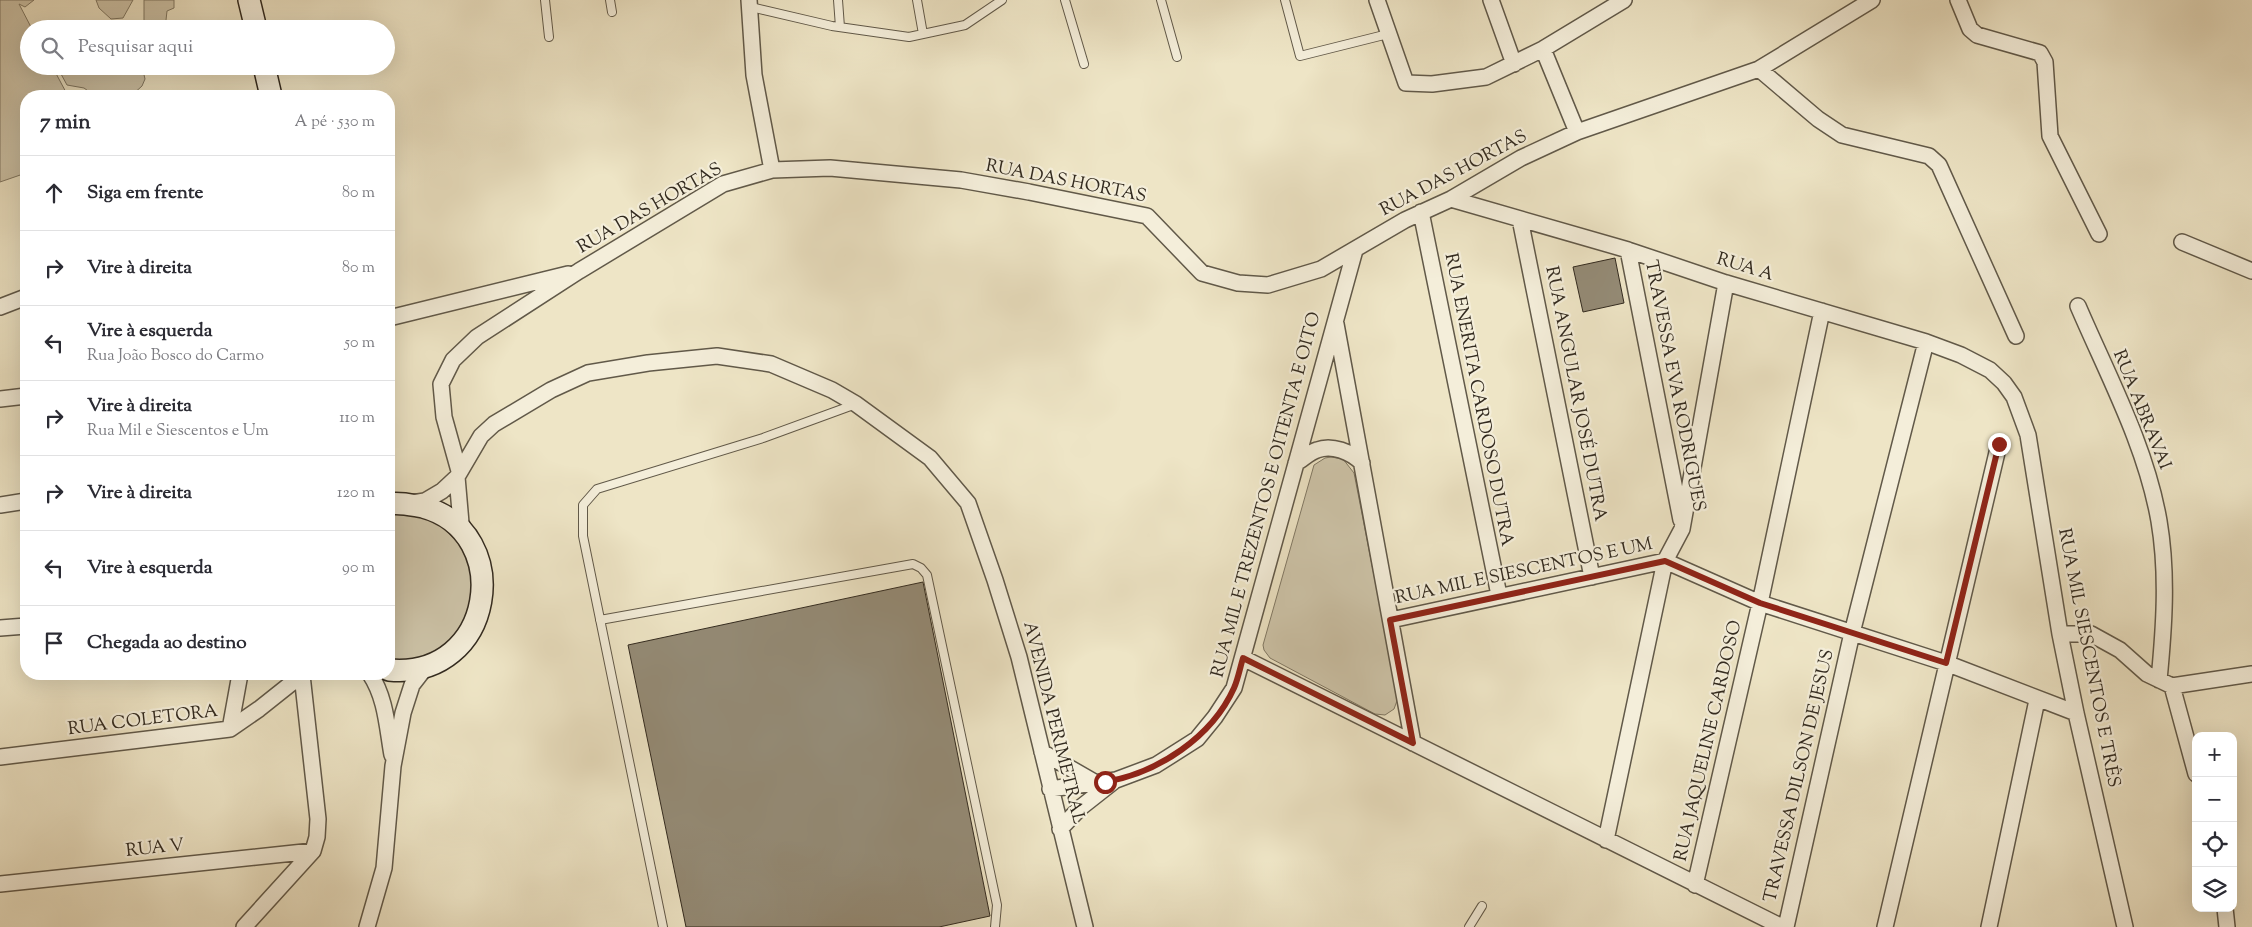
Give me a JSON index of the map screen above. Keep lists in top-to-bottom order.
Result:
{
  "streets": {
    "street": [
      "RUA DAS HORTAS",
      "RUA A",
      "TRAVESSA EVA RODRIGUES",
      "RUA ANGULAR JOSÉ DUTRA",
      "RUA ENERITA CARDOSO DUTRA",
      "RUA ABRAVAI",
      "RUA MIL E TREZENTOS E OITENTA E OITO",
      "RUA MIL E SIESCENTOS E UM",
      "RUA MIL SIESCENTOS E TRÊS",
      "RUA COLETORA",
      "AVENIDA PERIMETRAL",
      "RUA JAQUELINE CARDOSO",
      "TRAVESSA DILSON DE JESUS",
      "RUA V"
    ]
  },
  "crossings": [
    ["RUA DAS HORTAS", "RUA A"],
    ["RUA DAS HORTAS", "RUA ENERITA CARDOSO DUTRA"],
    ["RUA DAS HORTAS", "RUA MIL E TREZENTOS E OITENTA E OITO"],
    ["RUA DAS HORTAS", "AVENIDA PERIMETRAL"],
    ["RUA A", "TRAVESSA EVA RODRIGUES"],
    ["RUA A", "RUA ANGULAR JOSÉ DUTRA"],
    ["RUA A", "RUA MIL SIESCENTOS E TRÊS"],
    ["RUA A", "RUA JAQUELINE CARDOSO"],
    ["RUA A", "TRAVESSA DILSON DE JESUS"],
    ["RUA ANGULAR JOSÉ DUTRA", "RUA MIL E SIESCENTOS E UM"],
    ["RUA ENERITA CARDOSO DUTRA", "RUA MIL E SIESCENTOS E UM"],
    ["RUA MIL E TREZENTOS E OITENTA E OITO", "AVENIDA PERIMETRAL"]
  ],
  "page": {
    "search": "Pesquisar aqui",
    "heading": ["7 min", "A pé · 530 m"],
    "list": [
      ["Siga em frente", "80 m"],
      ["Vire à direita", "80 m"],
      ["Vire à esquerda", "Rua João Bosco do Carmo", "50 m"],
      ["Vire à direita", "Rua Mil e Siescentos e Um", "110 m"],
      ["Vire à direita", "120 m"],
      ["Vire à esquerda", "90 m"],
      "Chegada ao destino"
    ],
    "map_buttons": ["+", "−"]
  }
}
